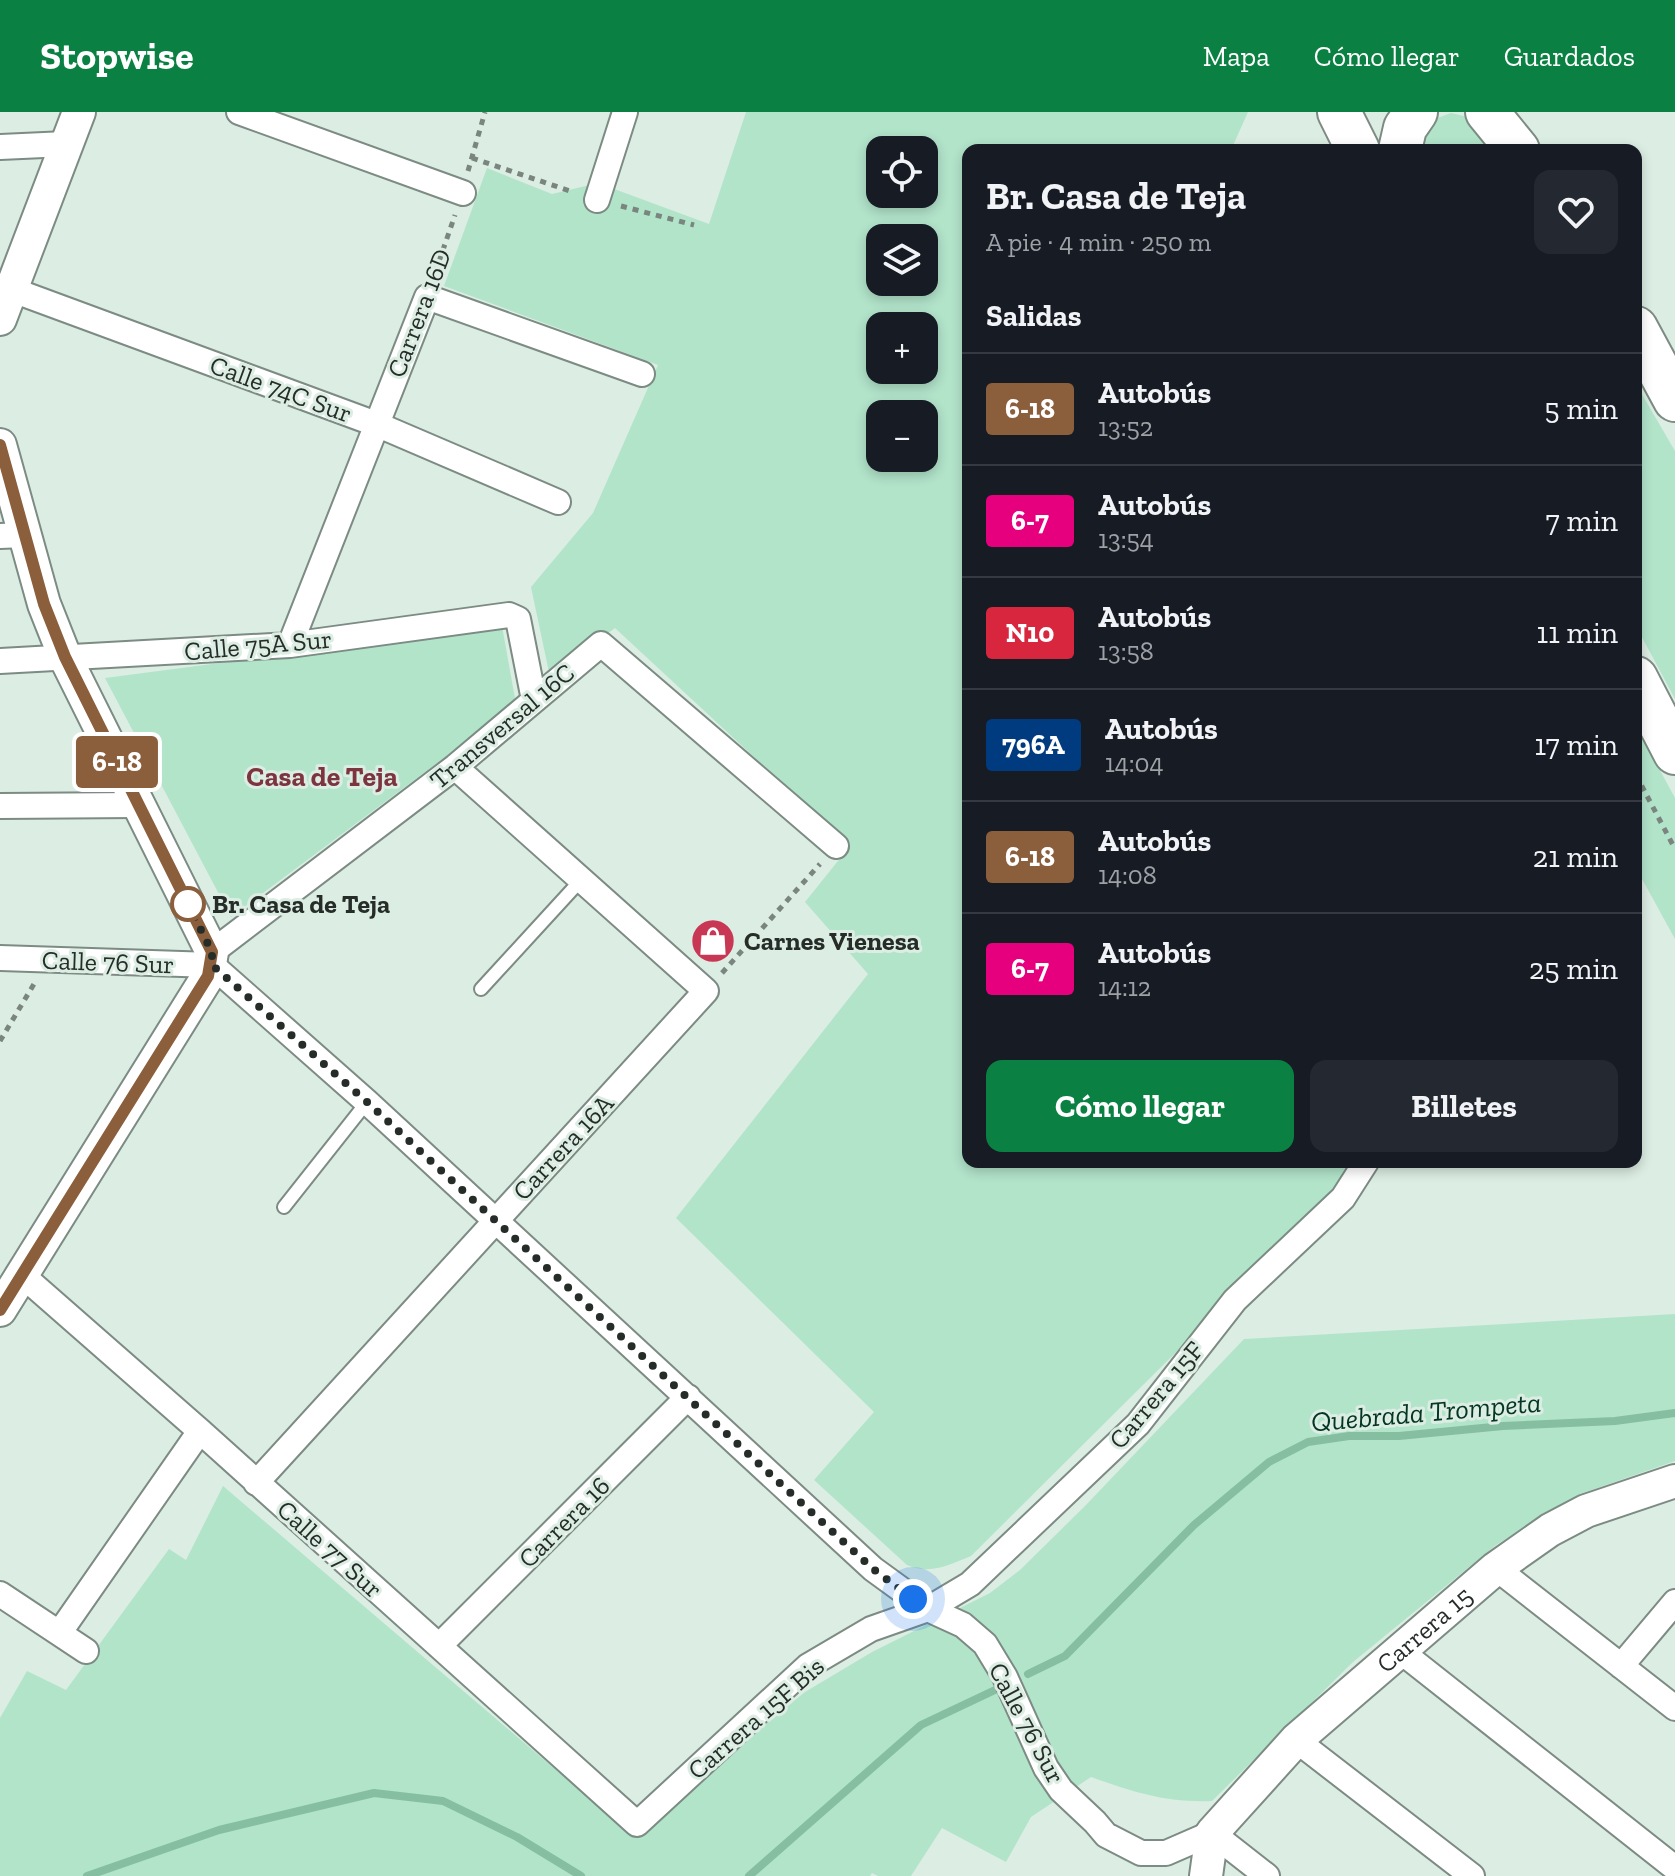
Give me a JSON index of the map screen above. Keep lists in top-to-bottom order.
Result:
{
  "streets": {
    "street": [
      "Carrera 16D",
      "Calle 74C Sur",
      "Calle 75A Sur",
      "Transversal 16C",
      "Calle 76 Sur",
      "Carrera 16A",
      "Carrera 15F",
      "Carrera 16",
      "Calle 77 Sur",
      "Carrera 15",
      "Carrera 15F Bis"
    ]
  },
  "crossings": [
    ["Carrera 16D", "Calle 74C Sur"],
    ["Carrera 16D", "Calle 75A Sur"],
    ["Calle 75A Sur", "Transversal 16C"],
    ["Transversal 16C", "Calle 76 Sur"],
    ["Calle 76 Sur", "Carrera 16A"],
    ["Calle 76 Sur", "Carrera 15F"],
    ["Calle 76 Sur", "Carrera 16"],
    ["Calle 76 Sur", "Carrera 15F Bis"],
    ["Carrera 16A", "Calle 77 Sur"],
    ["Carrera 15F", "Carrera 15F Bis"],
    ["Carrera 16", "Calle 77 Sur"],
    ["Calle 77 Sur", "Carrera 15F Bis"]
  ],
  "districts": ["Casa de Teja"],
  "water": ["Quebrada Trompeta"],
  "places": {
    "other": ["Br. Casa de Teja"],
    "shop": ["Carnes Vienesa"]
  },
  "lines": ["bus line 6-18"],
  "page": {
    "header": "Stopwise",
    "nav": ["Mapa", "Cómo llegar", "Guardados"],
    "on_map": "6-18",
    "map_buttons": ["+", "−"],
    "heading": [
      ["Br. Casa de Teja", "A pie · 4 min · 250 m"],
      "Salidas"
    ],
    "list": [
      {
        "mark": "6-18",
        "name": "Autobús",
        "note": "13:52",
        "value": "5 min"
      },
      {
        "mark": "6-7",
        "name": "Autobús",
        "note": "13:54",
        "value": "7 min"
      },
      {
        "mark": "N10",
        "name": "Autobús",
        "note": "13:58",
        "value": "11 min"
      },
      {
        "mark": "796A",
        "name": "Autobús",
        "note": "14:04",
        "value": "17 min"
      },
      {
        "mark": "6-18",
        "name": "Autobús",
        "note": "14:08",
        "value": "21 min"
      },
      {
        "mark": "6-7",
        "name": "Autobús",
        "note": "14:12",
        "value": "25 min"
      }
    ],
    "buttons": ["Cómo llegar", "Billetes"]
  }
}
